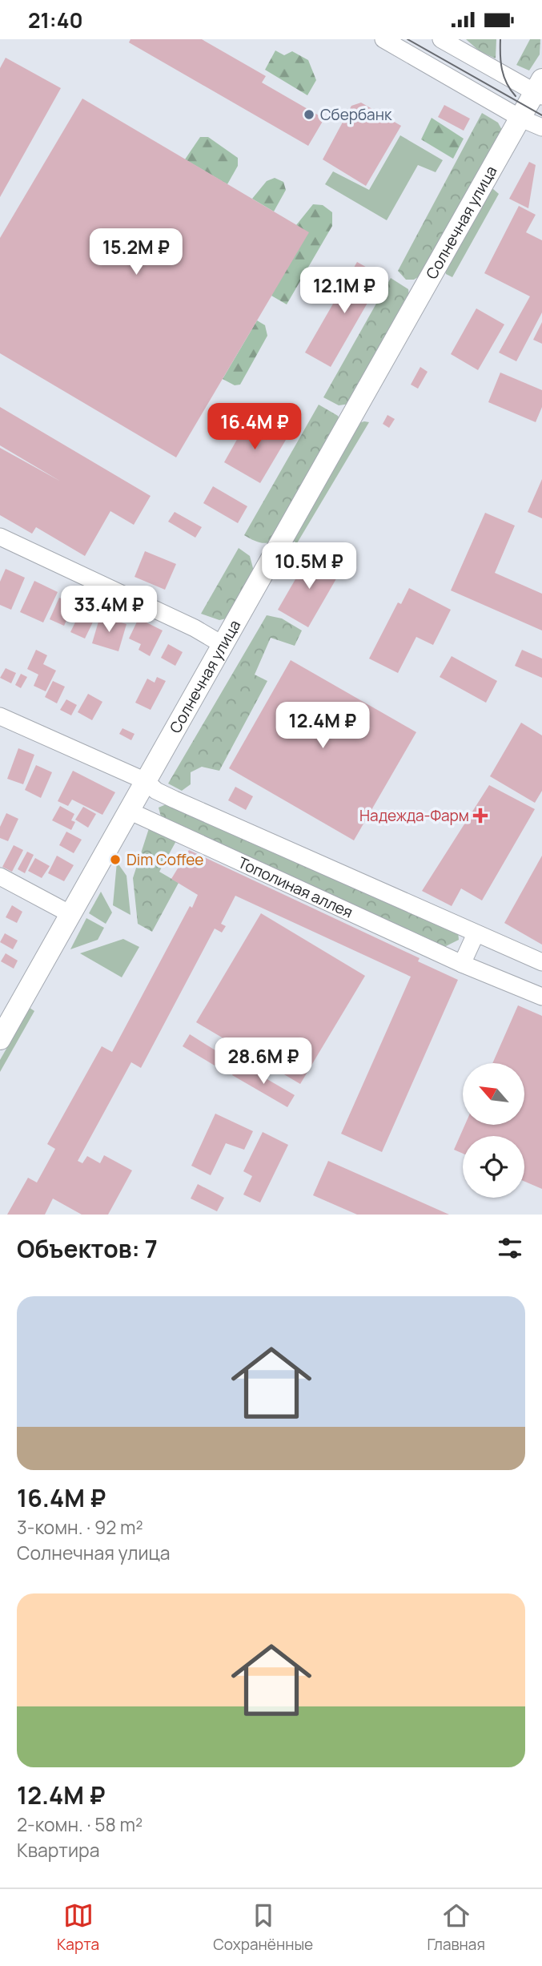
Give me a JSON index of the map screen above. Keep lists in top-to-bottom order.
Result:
{
  "streets": {
    "main road": ["Солнечная улица"],
    "street": ["Тополиная аллея"]
  },
  "crossings": [
    ["Солнечная улица", "Тополиная аллея"]
  ],
  "places": {
    "other": ["Сбербанк", "Dim Coffee"],
    "health": ["Надежда-Фарм"]
  },
  "north": "top left",
  "page": {
    "status": "21:40",
    "price": [
      "15.2M ₽",
      "12.1M ₽",
      "16.4M ₽",
      "10.5M ₽",
      "33.4M ₽",
      "12.4M ₽",
      "28.6M ₽"
    ],
    "heading": "Объектов: 7",
    "list": [
      {
        "name": "16.4M ₽",
        "note": "3-комн. · 92 m² · Солнечная улица"
      },
      {
        "name": "12.4M ₽",
        "note": "2-комн. · 58 m² · Квартира"
      }
    ],
    "tabs": ["Карта", "Сохранённые", "Главная"]
  }
}
